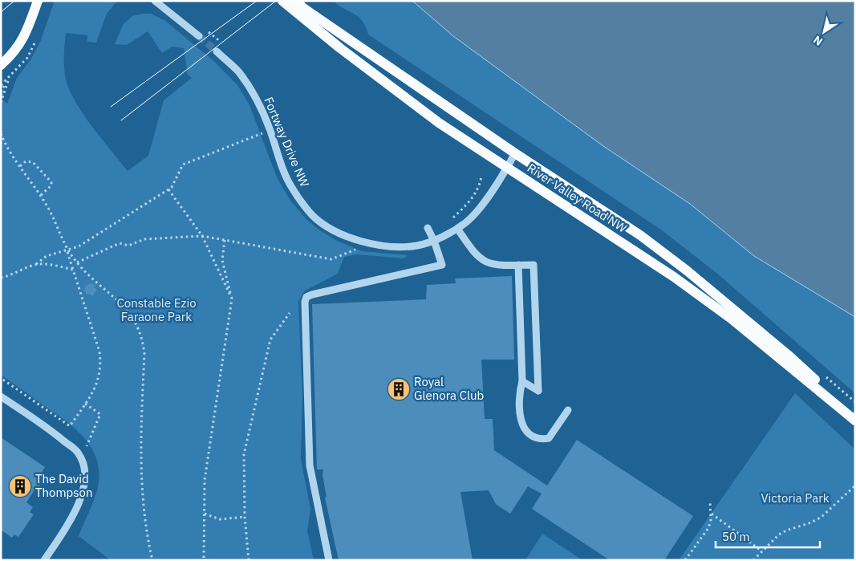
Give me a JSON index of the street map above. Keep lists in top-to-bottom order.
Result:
{
  "streets": {
    "main road": ["River Valley Road NW"],
    "street": ["Fortway Drive NW"]
  },
  "crossings": [
    ["Fortway Drive NW", "River Valley Road NW"]
  ],
  "parks": ["Constable Ezio Faraone Park", "Victoria Park"],
  "places": {
    "building": ["Royal Glenora Club", "The David Thompson"]
  },
  "scale_bar": "50 m",
  "north": "bottom left"
}
